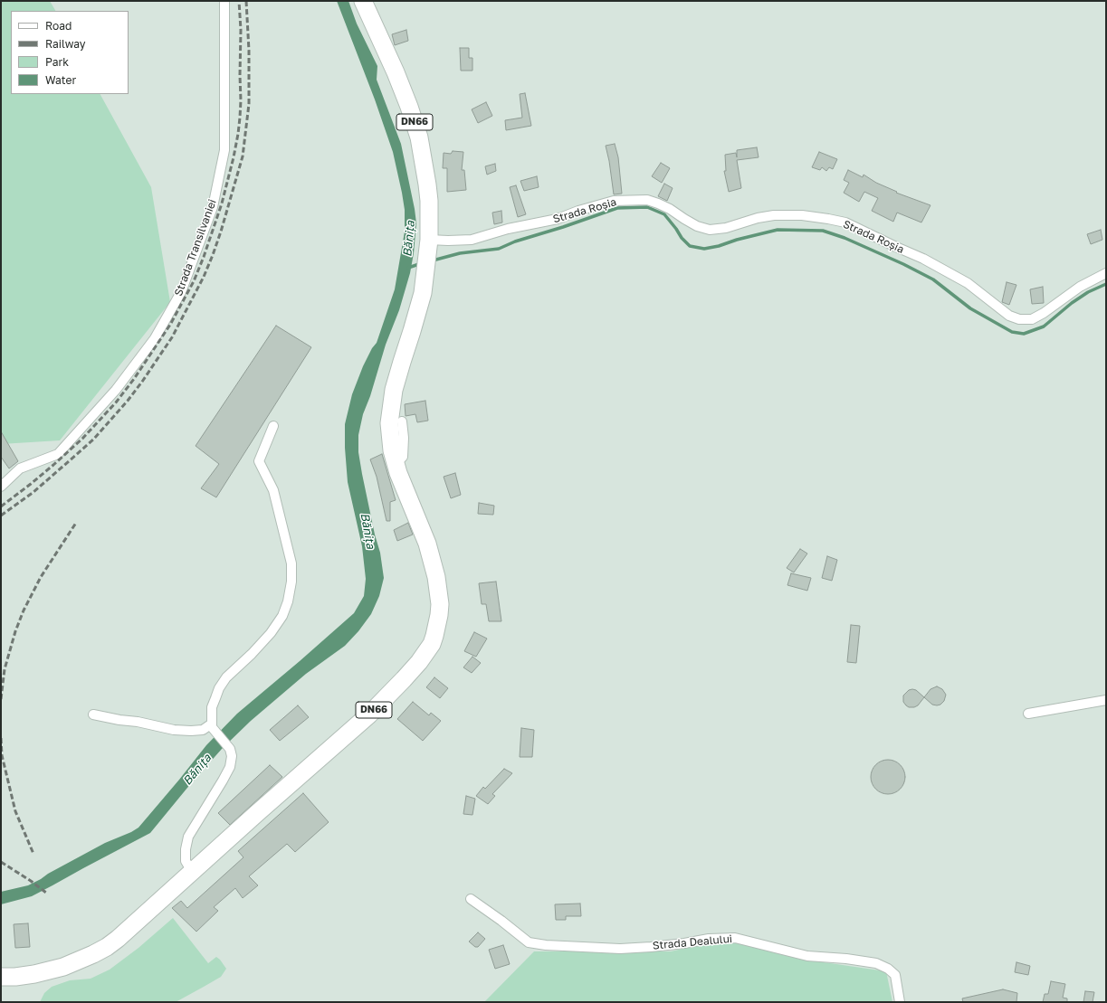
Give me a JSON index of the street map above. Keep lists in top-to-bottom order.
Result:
{
  "streets": {
    "highway": ["DN66"],
    "street": ["Strada Roșia", "Strada Transilvaniei", "Strada Dealului"]
  },
  "crossings": [
    ["DN66", "Strada Roșia"]
  ],
  "water": ["Bănița"],
  "legend": [
    "Road",
    "Railway",
    "Park",
    "Water"
  ]
}
